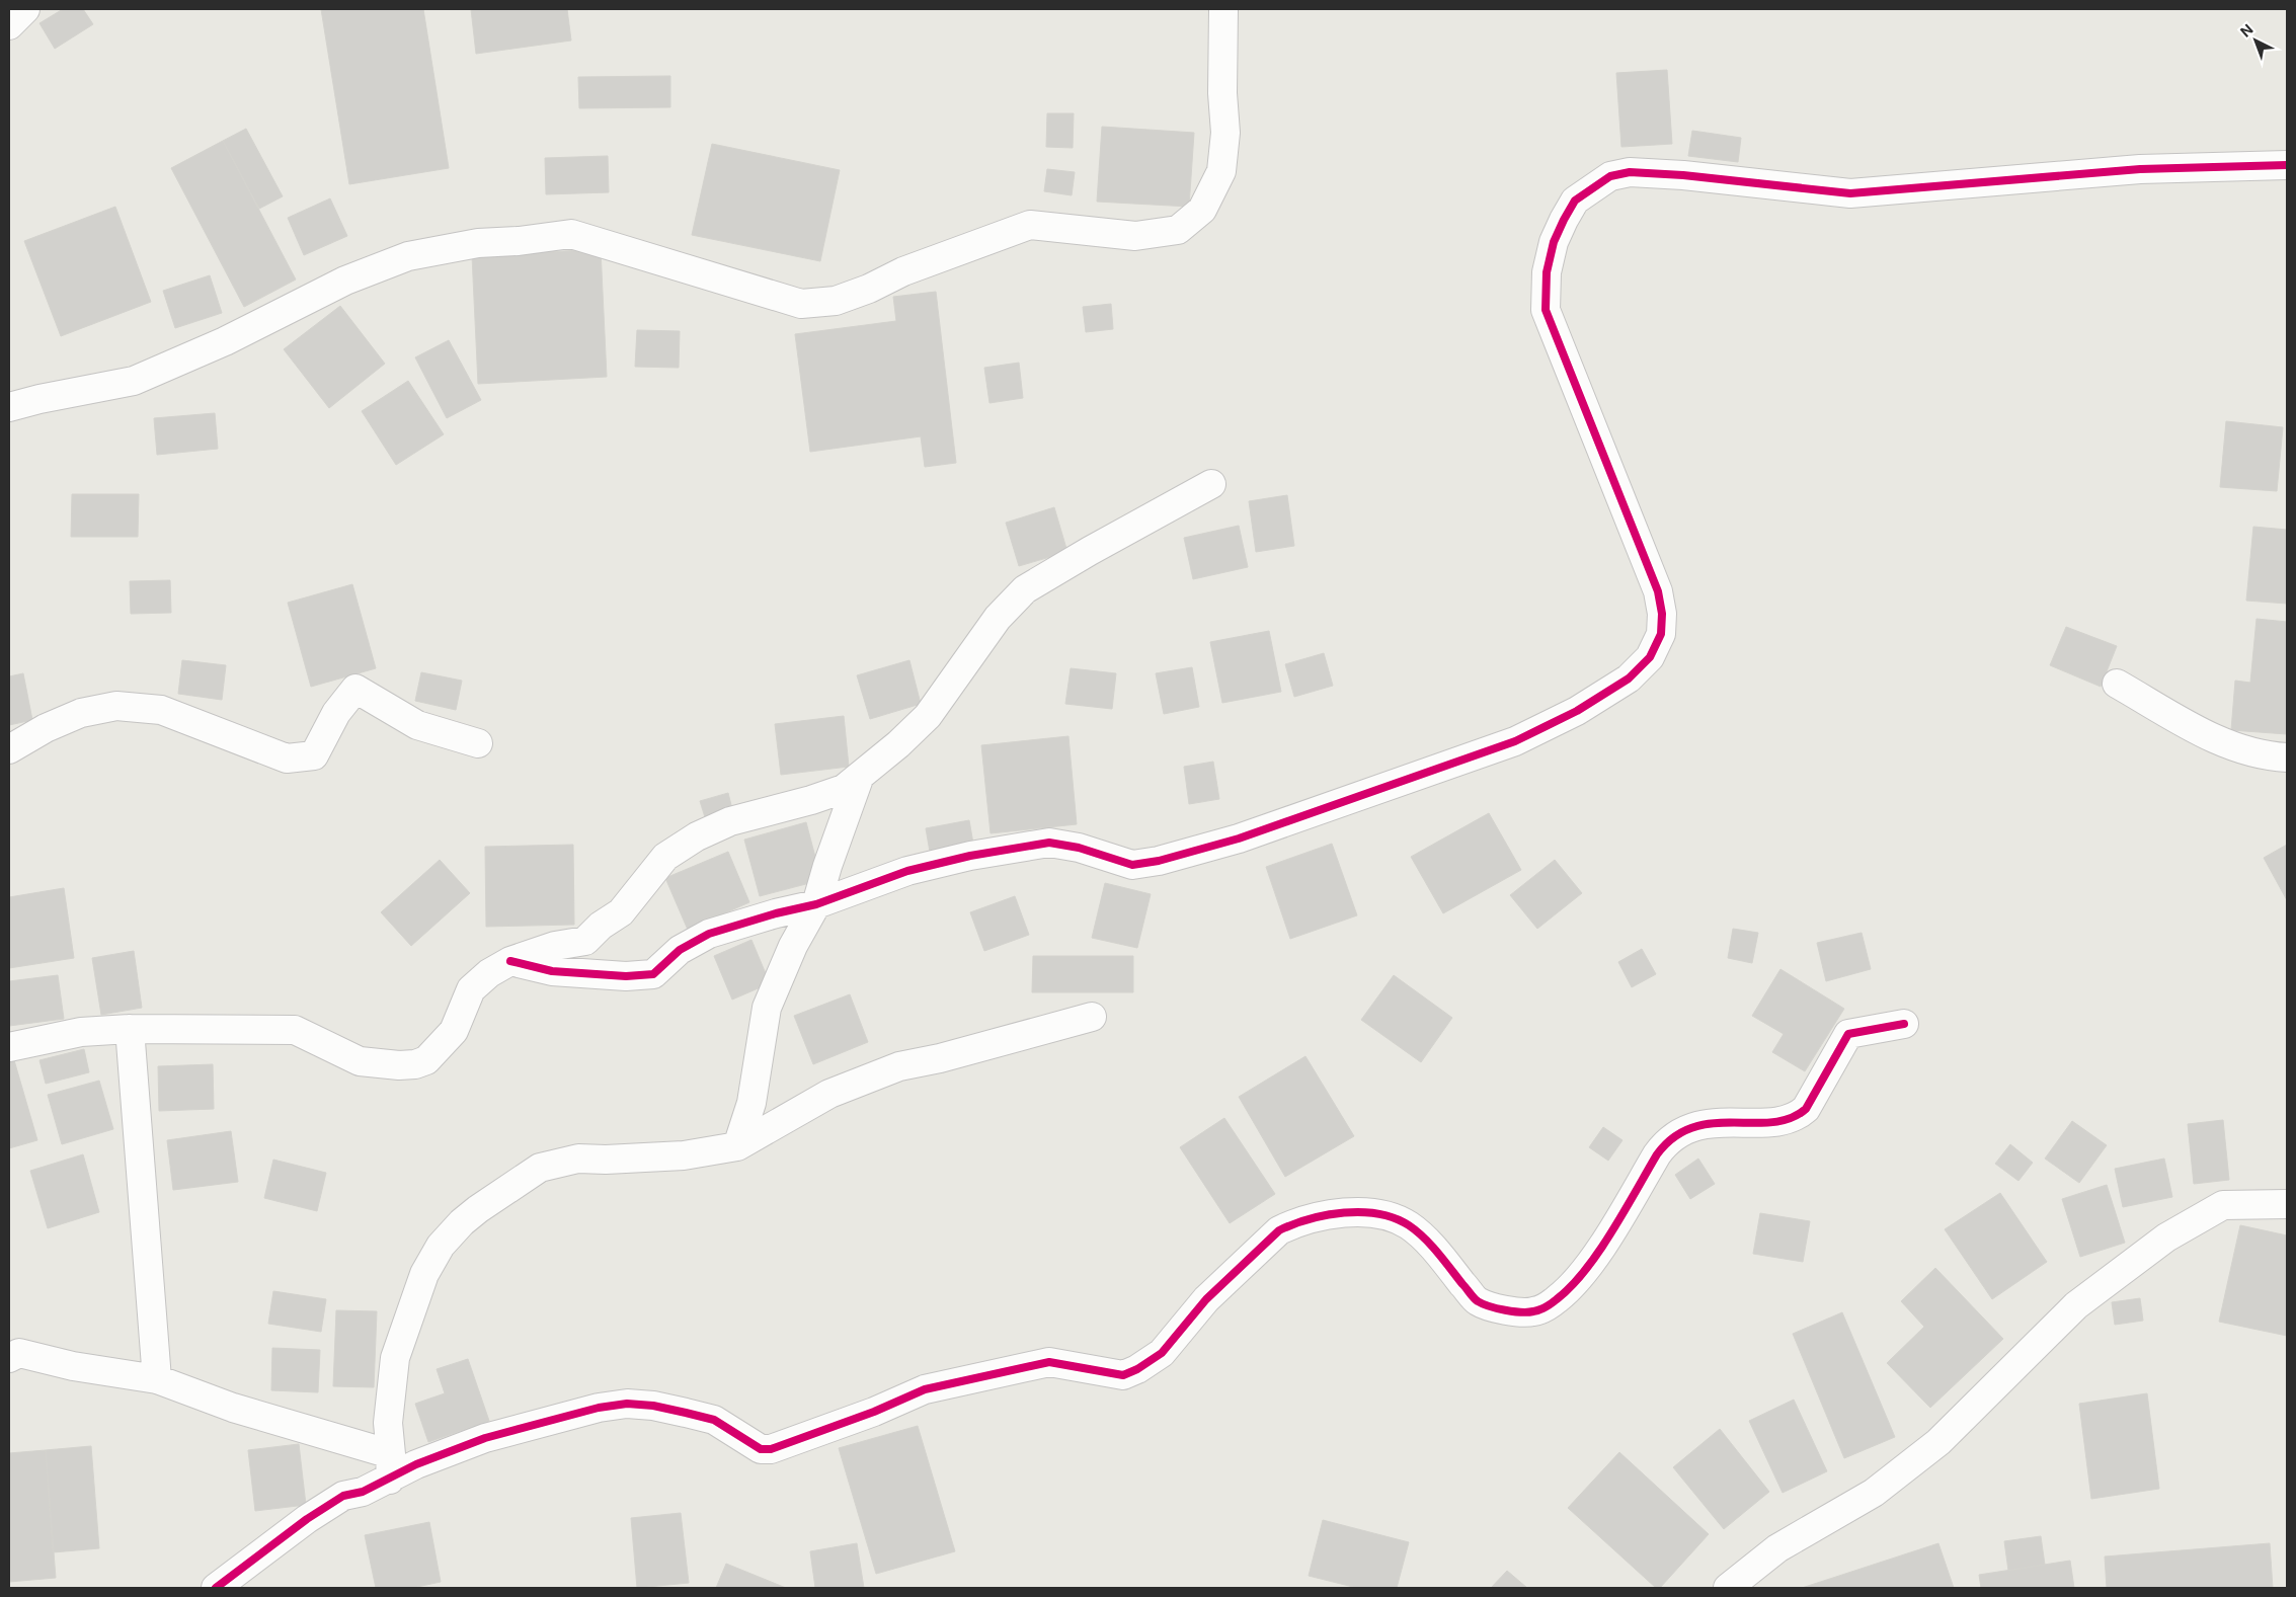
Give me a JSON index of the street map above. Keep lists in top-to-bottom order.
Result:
{
  "north": "top left"
}
